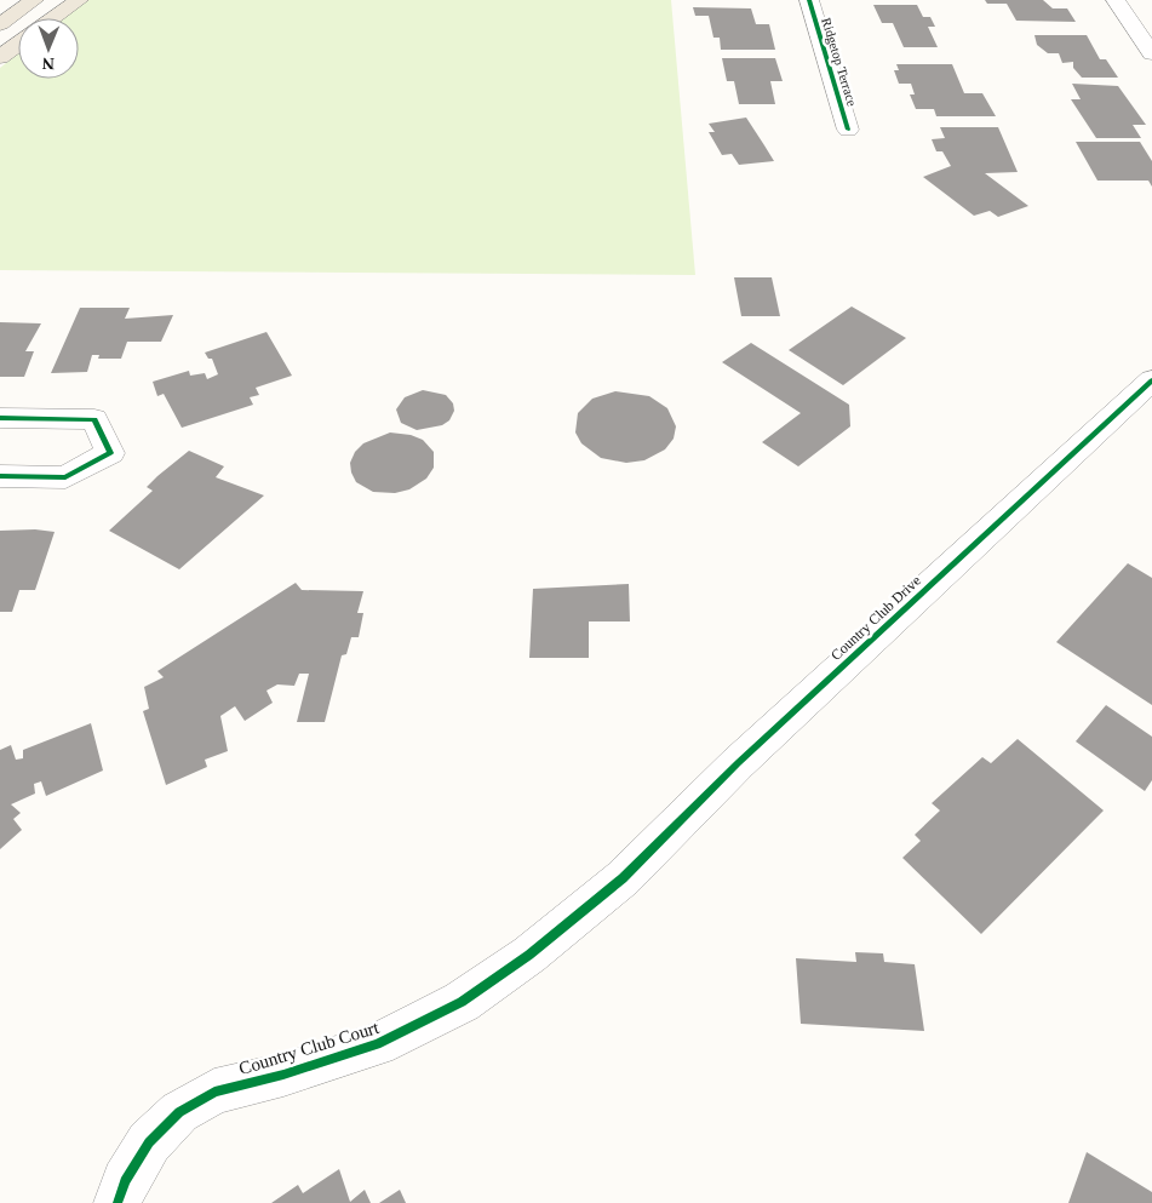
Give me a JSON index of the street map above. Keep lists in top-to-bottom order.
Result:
{
  "streets": {
    "street": ["Ridgetop Terrace", "Country Club Drive", "Country Club Court"]
  },
  "crossings": [
    ["Country Club Drive", "Country Club Court"]
  ],
  "north": "bottom"
}
